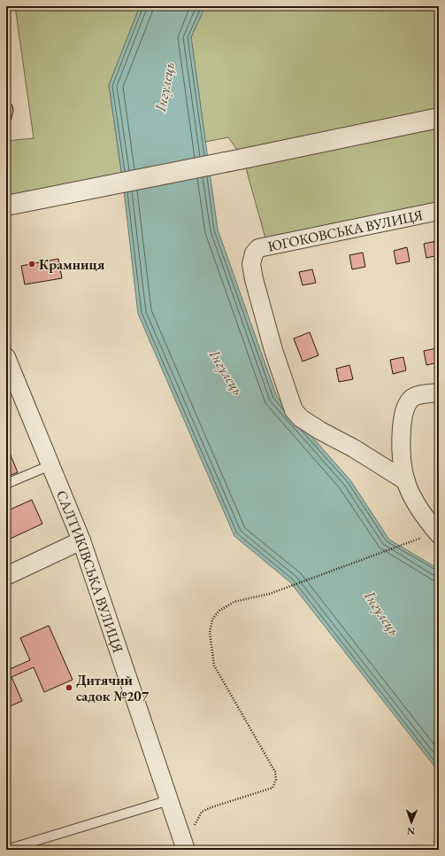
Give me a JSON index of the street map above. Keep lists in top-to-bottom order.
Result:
{
  "streets": {
    "street": ["ЮГОКОВСЬКА ВУЛИЦЯ", "САЛТИКІВСЬКА ВУЛИЦЯ"]
  },
  "water": ["Інгулець"],
  "places": ["Крамниця", "Дитячий садок №207"],
  "north": "bottom"
}
